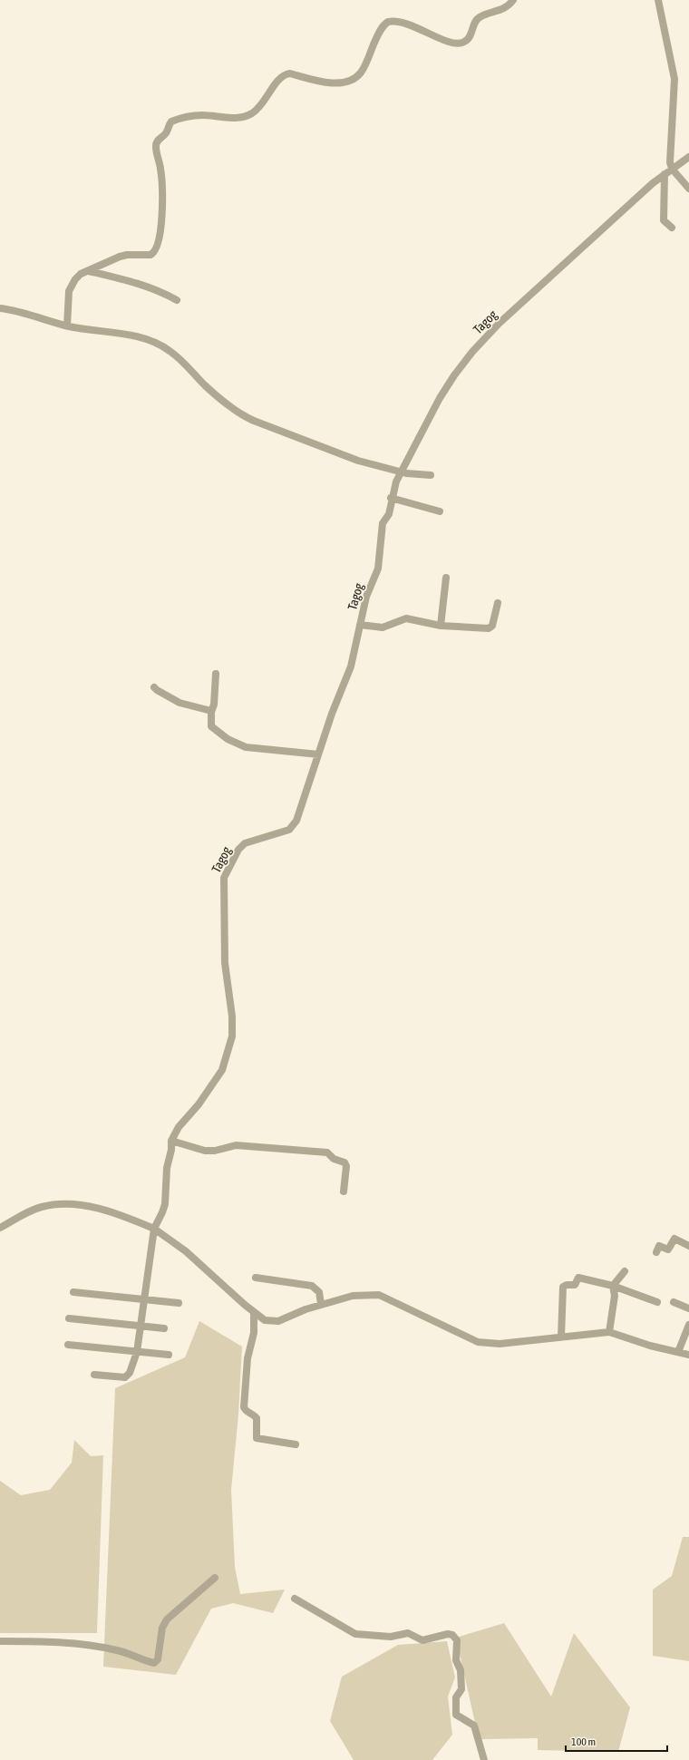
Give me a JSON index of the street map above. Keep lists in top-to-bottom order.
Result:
{
  "streets": {
    "street": ["Tagog"]
  },
  "scale_bar": "100 m"
}
